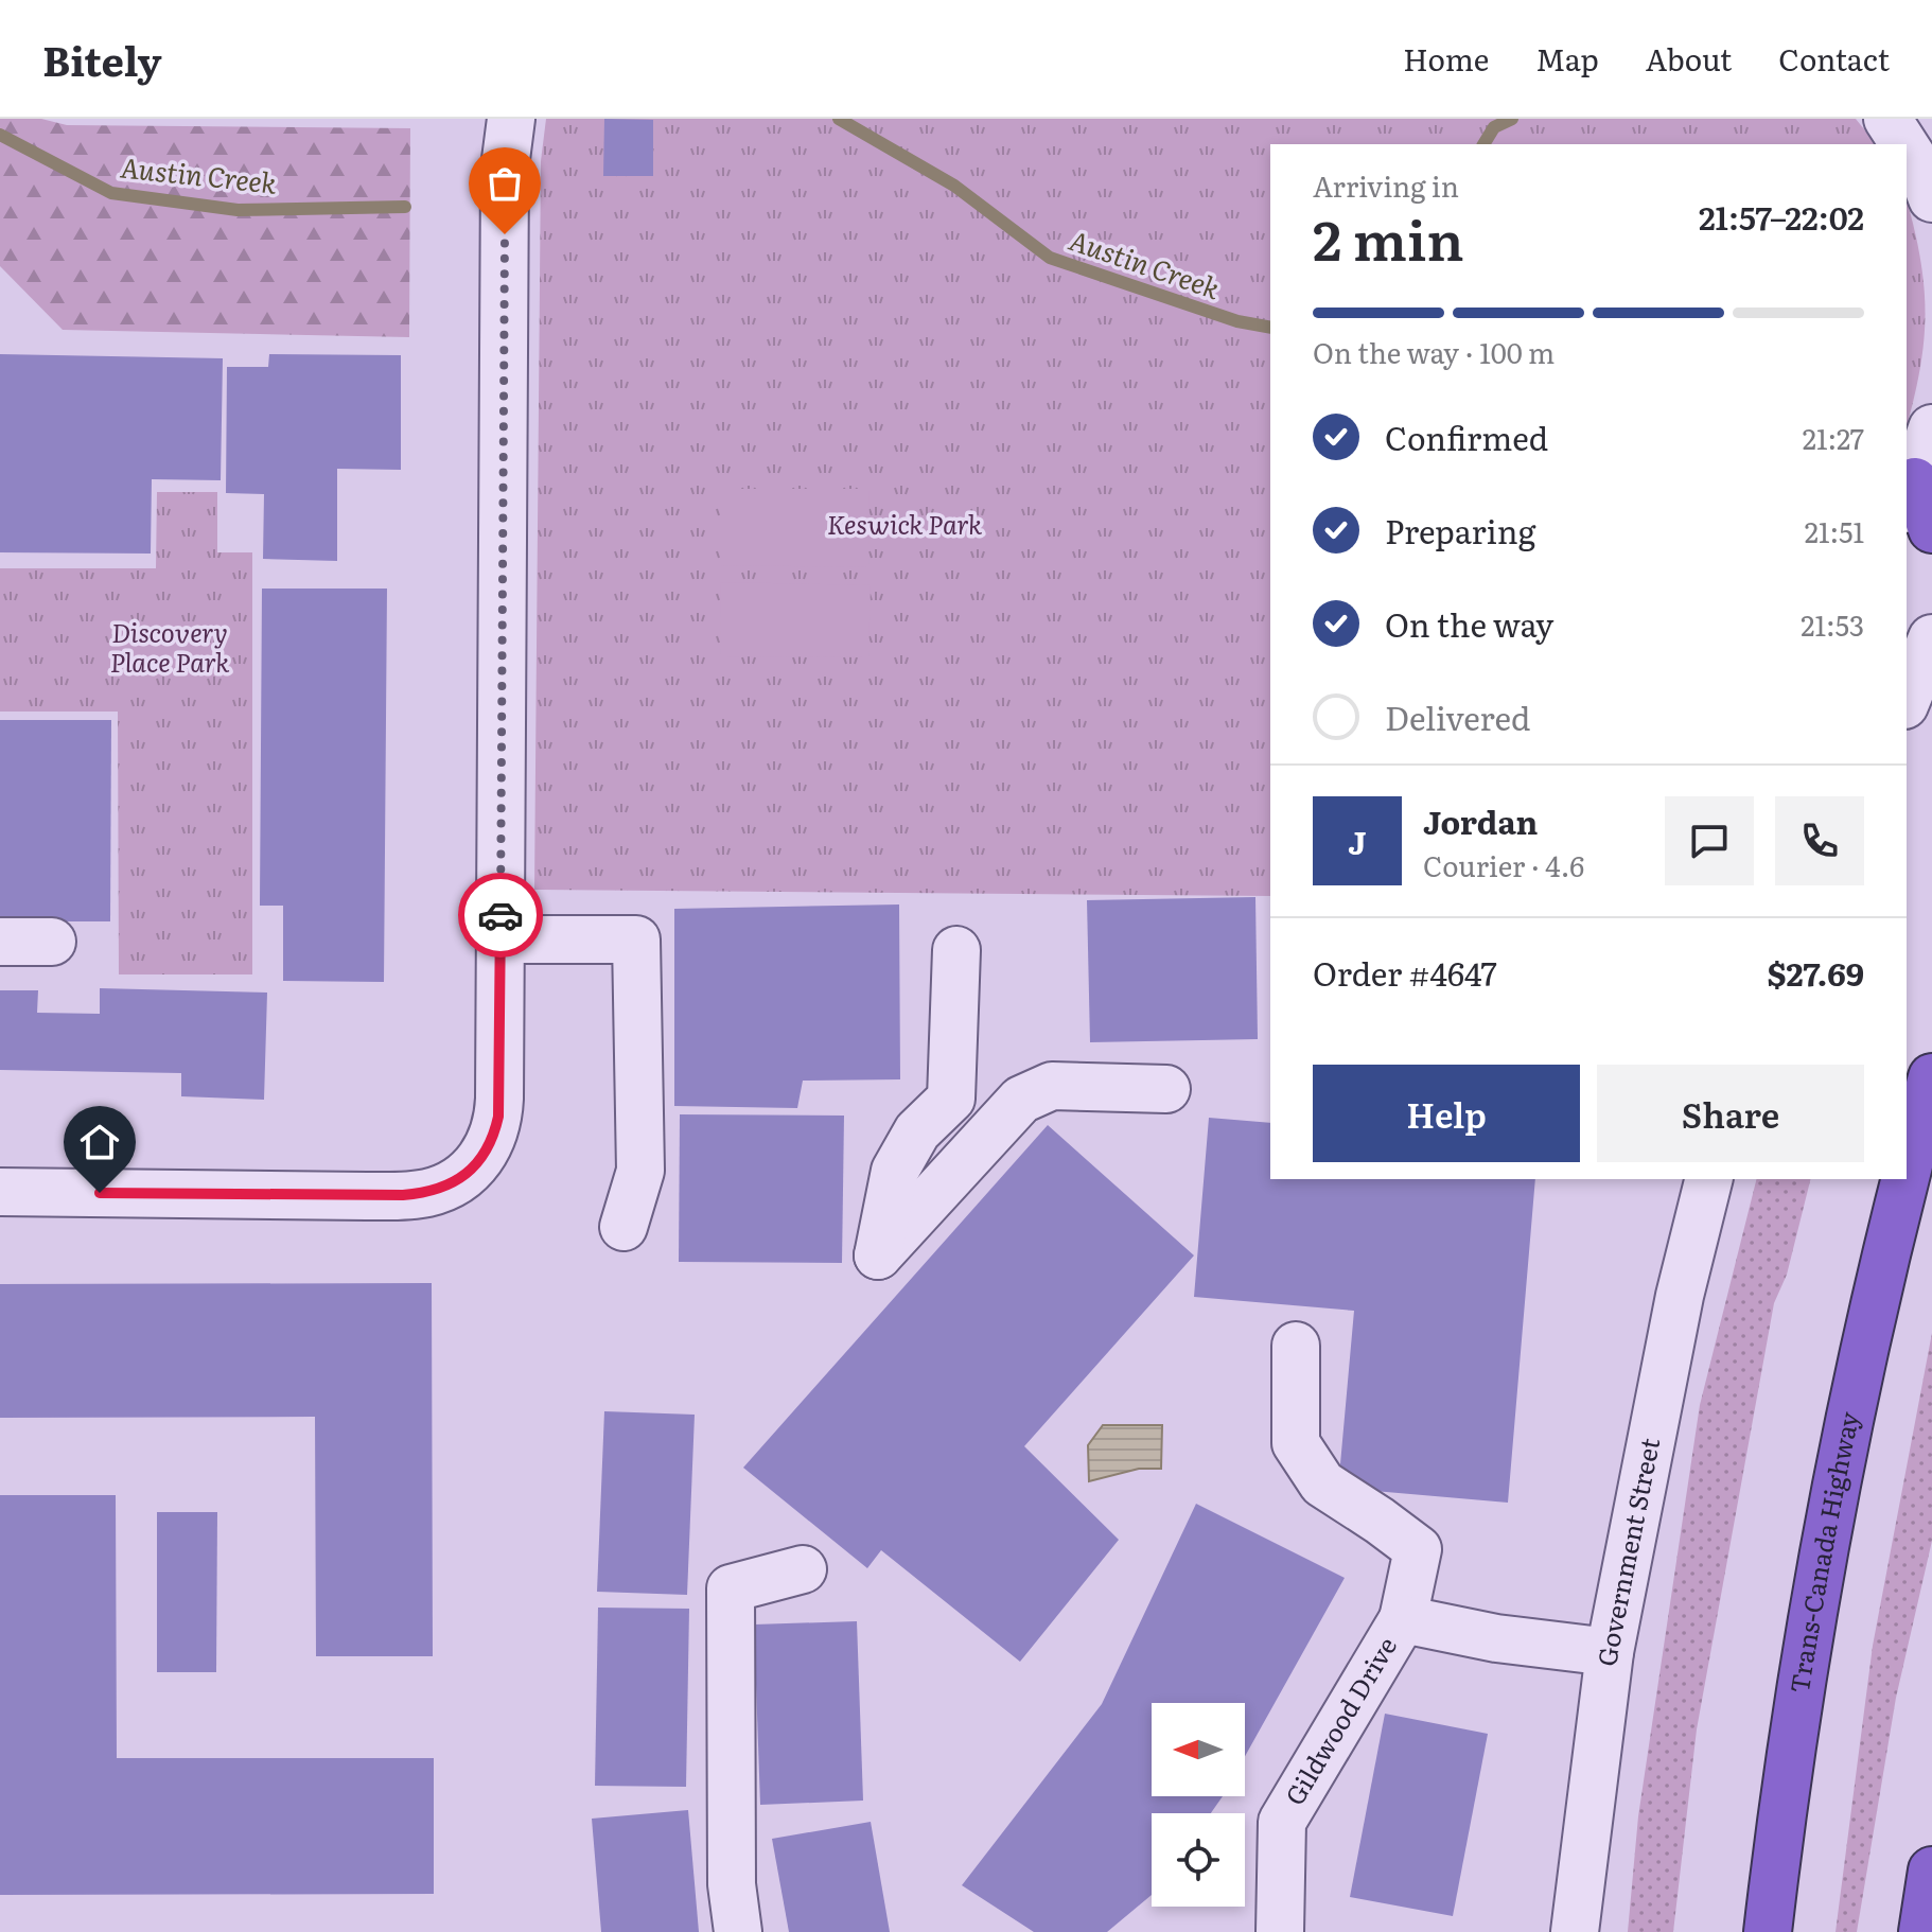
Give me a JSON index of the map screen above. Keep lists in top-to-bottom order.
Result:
{
  "streets": {
    "highway": ["Trans-Canada Highway"],
    "street": ["Government Street", "Gildwood Drive"]
  },
  "crossings": [
    ["Government Street", "Gildwood Drive"]
  ],
  "water": ["Austin Creek"],
  "parks": ["Keswick Park", "Discovery Place Park"],
  "north": "left",
  "page": {
    "header": "Bitely",
    "nav": [
      "Home",
      "Map",
      "About",
      "Contact"
    ],
    "heading": ["2 min", "Arriving in", "21:57–22:02"],
    "panel": [
      "Jordan",
      "Courier · 4.6",
      "Order #4647",
      "$27.69"
    ],
    "bar": "On the way · 100 m",
    "list": [
      ["Confirmed", "21:27"],
      ["Preparing", "21:51"],
      ["On the way", "21:53"],
      "Delivered"
    ],
    "round": "J",
    "buttons": ["Help", "Share"]
  }
}
